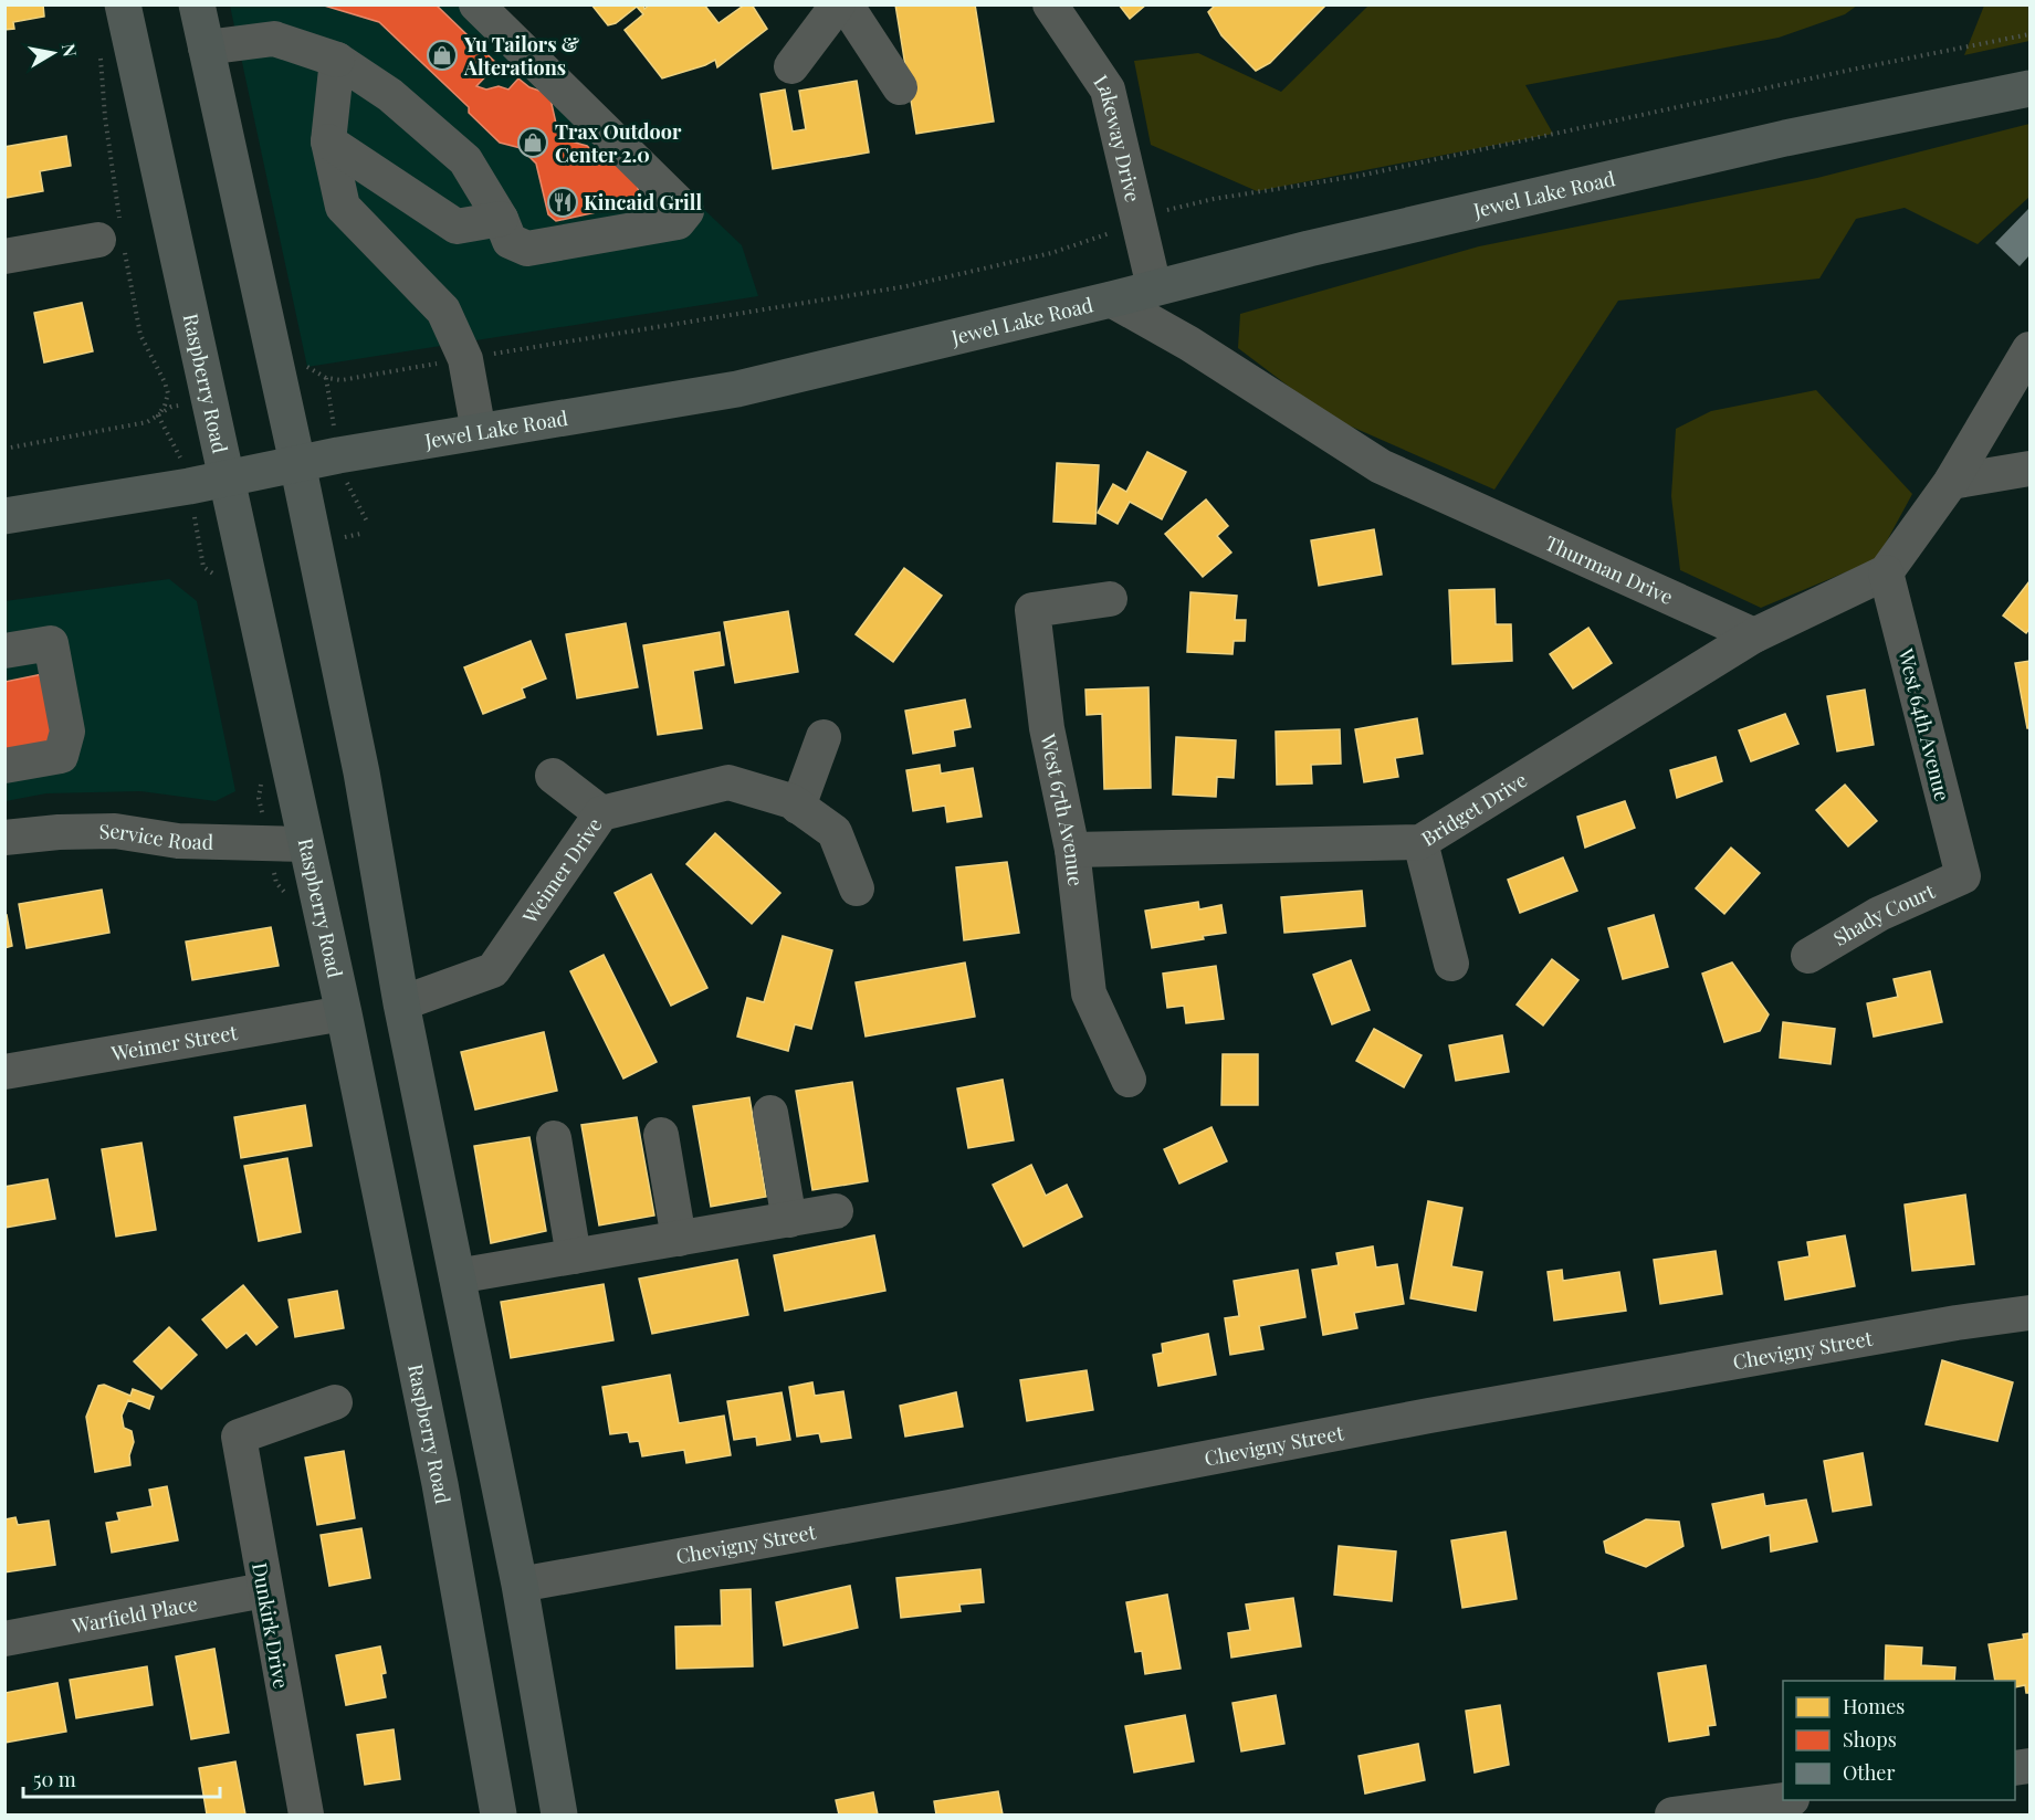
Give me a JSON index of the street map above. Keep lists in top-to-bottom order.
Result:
{
  "streets": {
    "main road": ["Jewel Lake Road", "Raspberry Road"],
    "street": [
      "Lakeway Drive",
      "Thurman Drive",
      "West 64th Avenue",
      "Bridget Drive",
      "West 67th Avenue",
      "Service Road",
      "Weimer Drive",
      "Shady Court",
      "Weimer Street",
      "Chevigny Street",
      "Warfield Place",
      "Dunkirk Drive"
    ]
  },
  "crossings": [
    ["Lakeway Drive", "Jewel Lake Road"],
    ["Jewel Lake Road", "Raspberry Road"],
    ["Jewel Lake Road", "Thurman Drive"],
    ["Raspberry Road", "Service Road"],
    ["Raspberry Road", "Weimer Street"],
    ["Thurman Drive", "Bridget Drive"],
    ["West 64th Avenue", "Shady Court"],
    ["Bridget Drive", "West 67th Avenue"],
    ["Warfield Place", "Dunkirk Drive"]
  ],
  "places": {
    "shop": ["Yu Tailors & Alterations", "Trax Outdoor Center 2.0"],
    "restaurant": ["Kincaid Grill"]
  },
  "legend": ["Homes", "Shops", "Other"],
  "scale_bar": "50 m",
  "north": "right"
}
